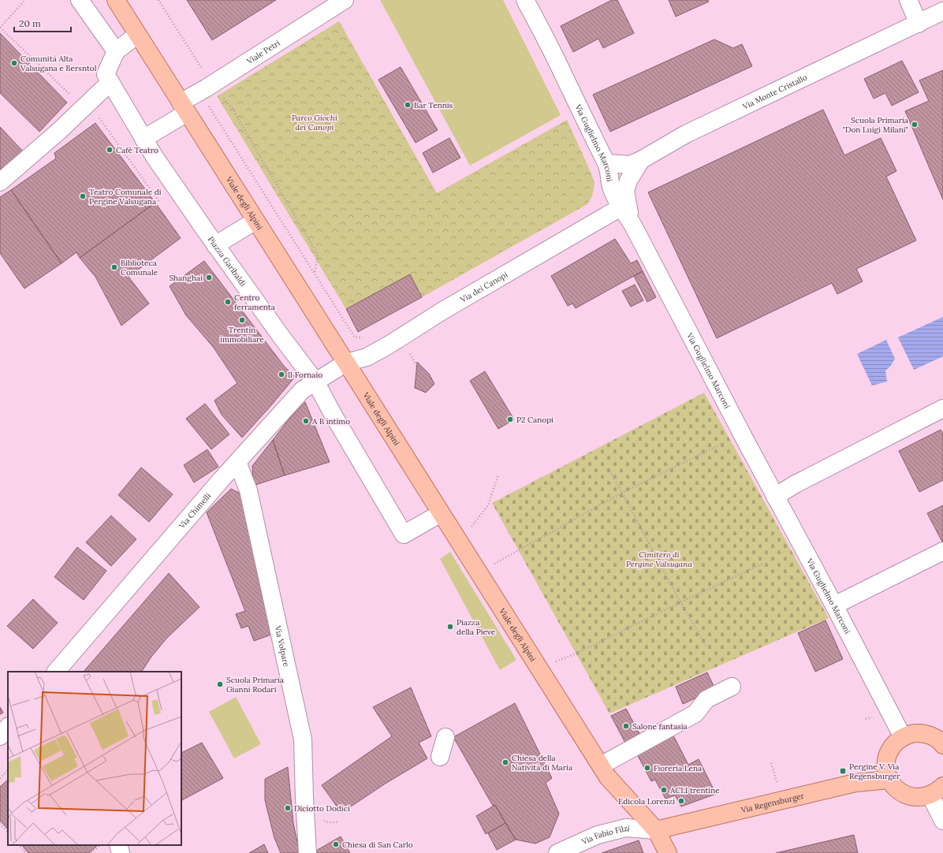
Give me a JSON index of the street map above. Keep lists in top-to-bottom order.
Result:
{
  "streets": {
    "main road": ["Viale degli Alpini", "Via Regensburger"],
    "street": [
      "Viale Petri",
      "Via Monte Cristallo",
      "Via Guglielmo Marconi",
      "Piazza Garibaldi",
      "Via dei Canopi",
      "Via Chimelli",
      "Via Volpare",
      "Via Fabio Filzi"
    ]
  },
  "crossings": [
    ["Viale Petri", "Viale degli Alpini"],
    ["Via Monte Cristallo", "Via Guglielmo Marconi"],
    ["Via Guglielmo Marconi", "Via dei Canopi"],
    ["Viale degli Alpini", "Piazza Garibaldi"],
    ["Viale degli Alpini", "Via dei Canopi"],
    ["Viale degli Alpini", "Via Chimelli"],
    ["Viale degli Alpini", "Via Regensburger"],
    ["Viale degli Alpini", "Via Fabio Filzi"],
    ["Piazza Garibaldi", "Via Chimelli"],
    ["Via dei Canopi", "Via Chimelli"],
    ["Via Chimelli", "Via Volpare"],
    ["Via Regensburger", "Via Fabio Filzi"]
  ],
  "parks": ["Parco Giochi dei Canopi", "Cimitero di Pergine Valsugana"],
  "places": {
    "other": [
      "Comunità Alta Valsugana e Bersntol",
      "Bar Tennis",
      "Scuola Primaria \"Don Luigi Milani\"",
      "Cafè Teatro",
      "Teatro Comunale di Pergine Valsugana",
      "Biblioteca Comunale",
      "Shanghai",
      "Centro ferramenta",
      "Trentin immobiliare",
      "Il Fornaio",
      "P2 Canopi",
      "A B intimo",
      "Piazza della Pieve",
      "Scuola Primaria Gianni Rodari",
      "Salone fantasia",
      "Chiesa della Natività di Maria",
      "Fioreria Lena",
      "ACLI trentine",
      "Edicola Lorenzi",
      "Diciotto Dodici",
      "Chiesa di San Carlo"
    ],
    "transit": ["Pergine V. Via Regensburger"]
  },
  "scale_bar": "20 m"
}
